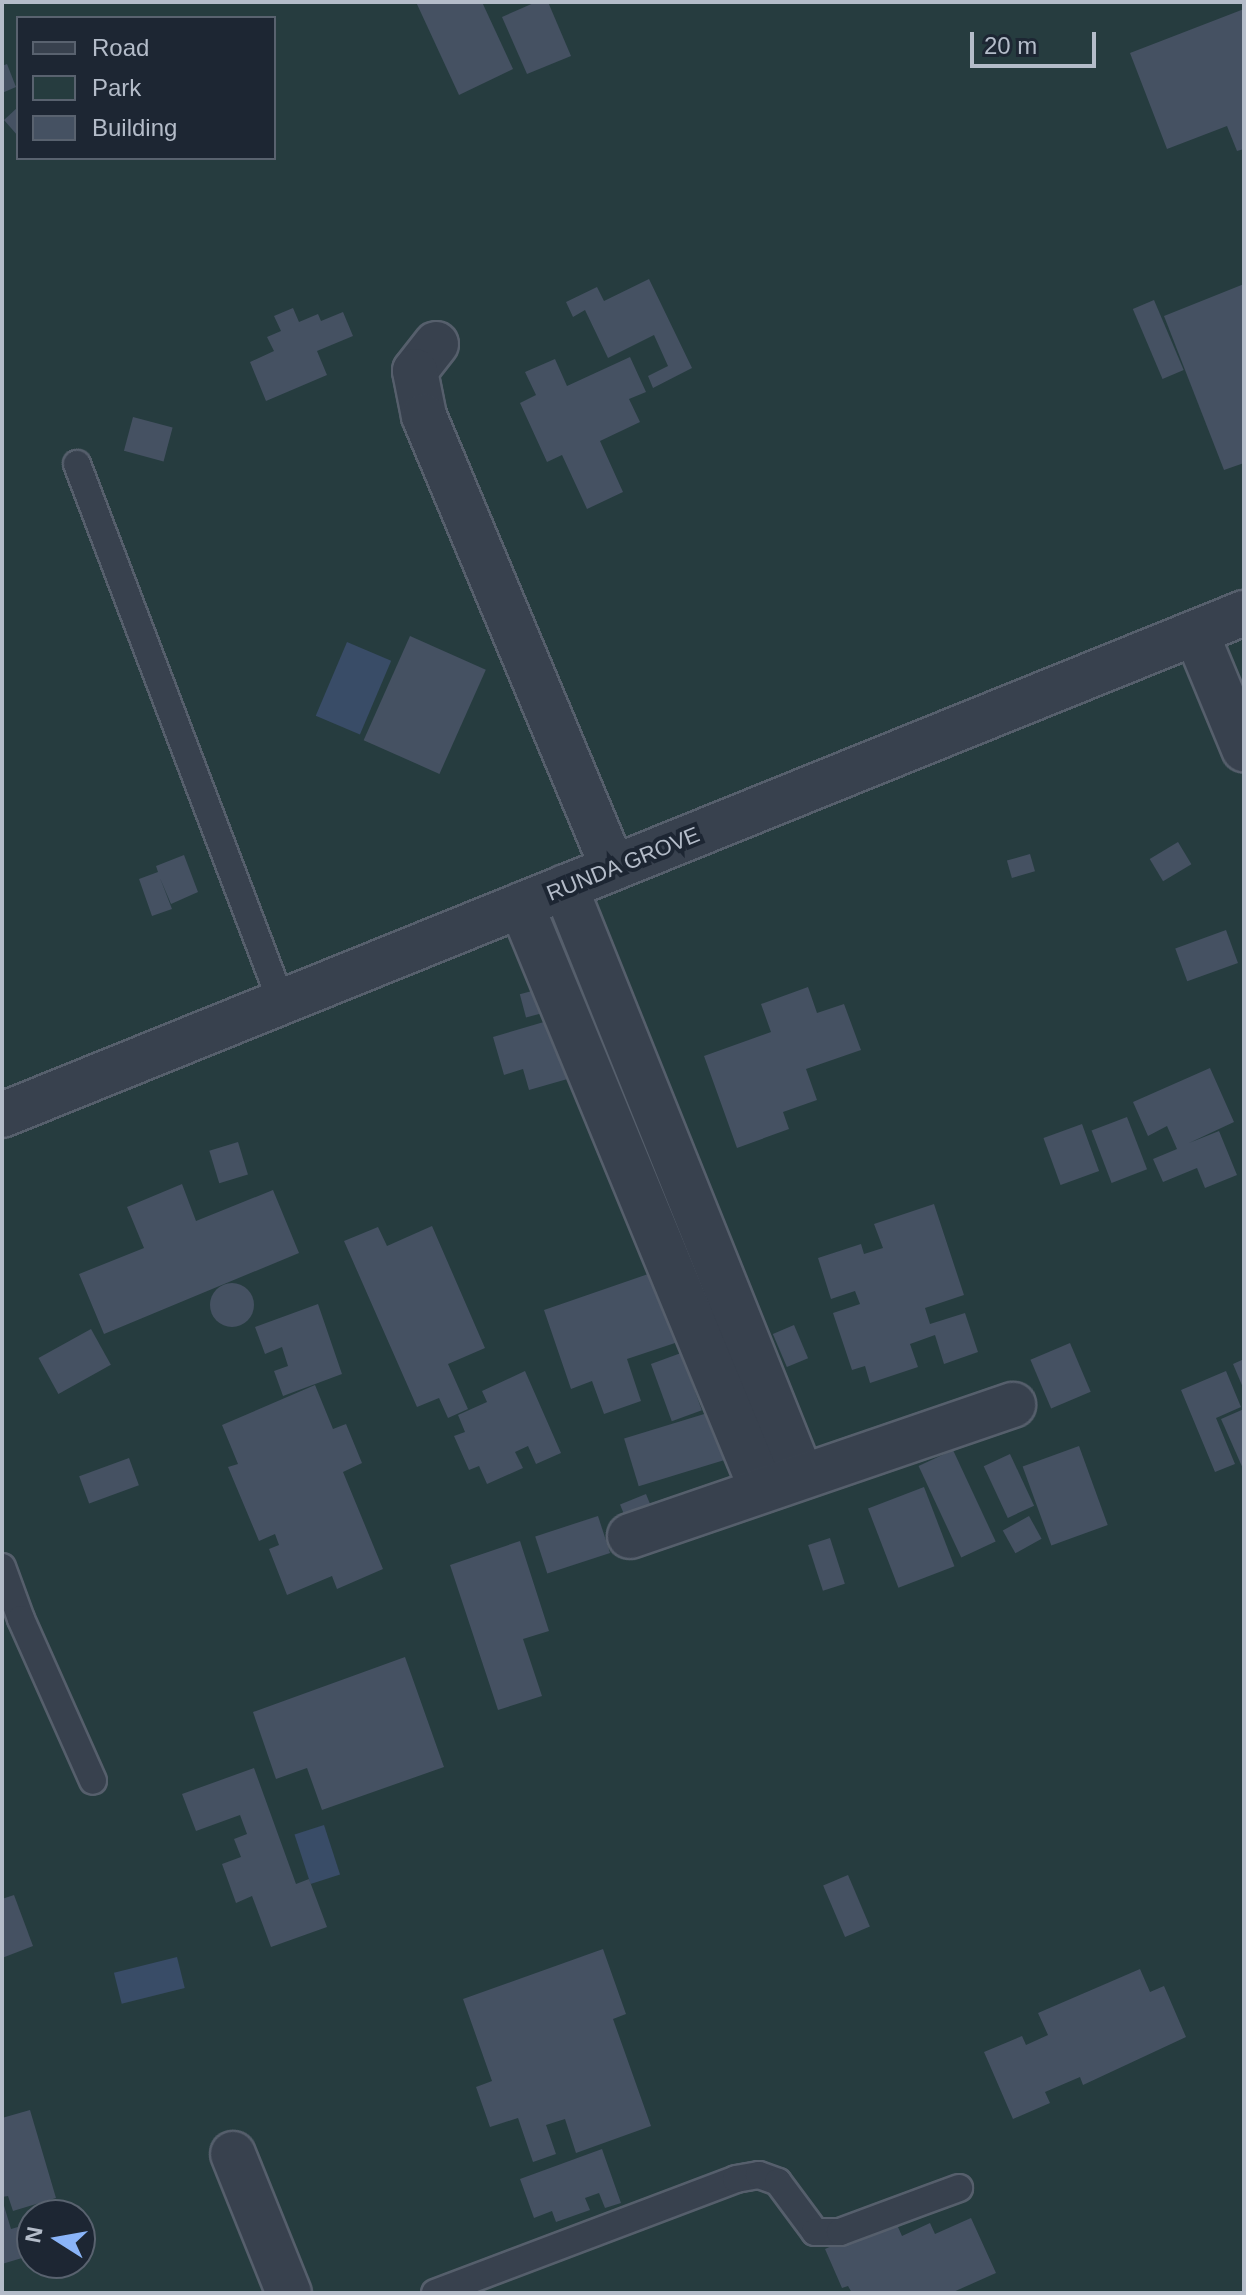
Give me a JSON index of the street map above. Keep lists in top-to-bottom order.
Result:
{
  "streets": {
    "street": ["RUNDA GROVE"]
  },
  "legend": ["Road", "Park", "Building"],
  "scale_bar": "20 m",
  "north": "left"
}
